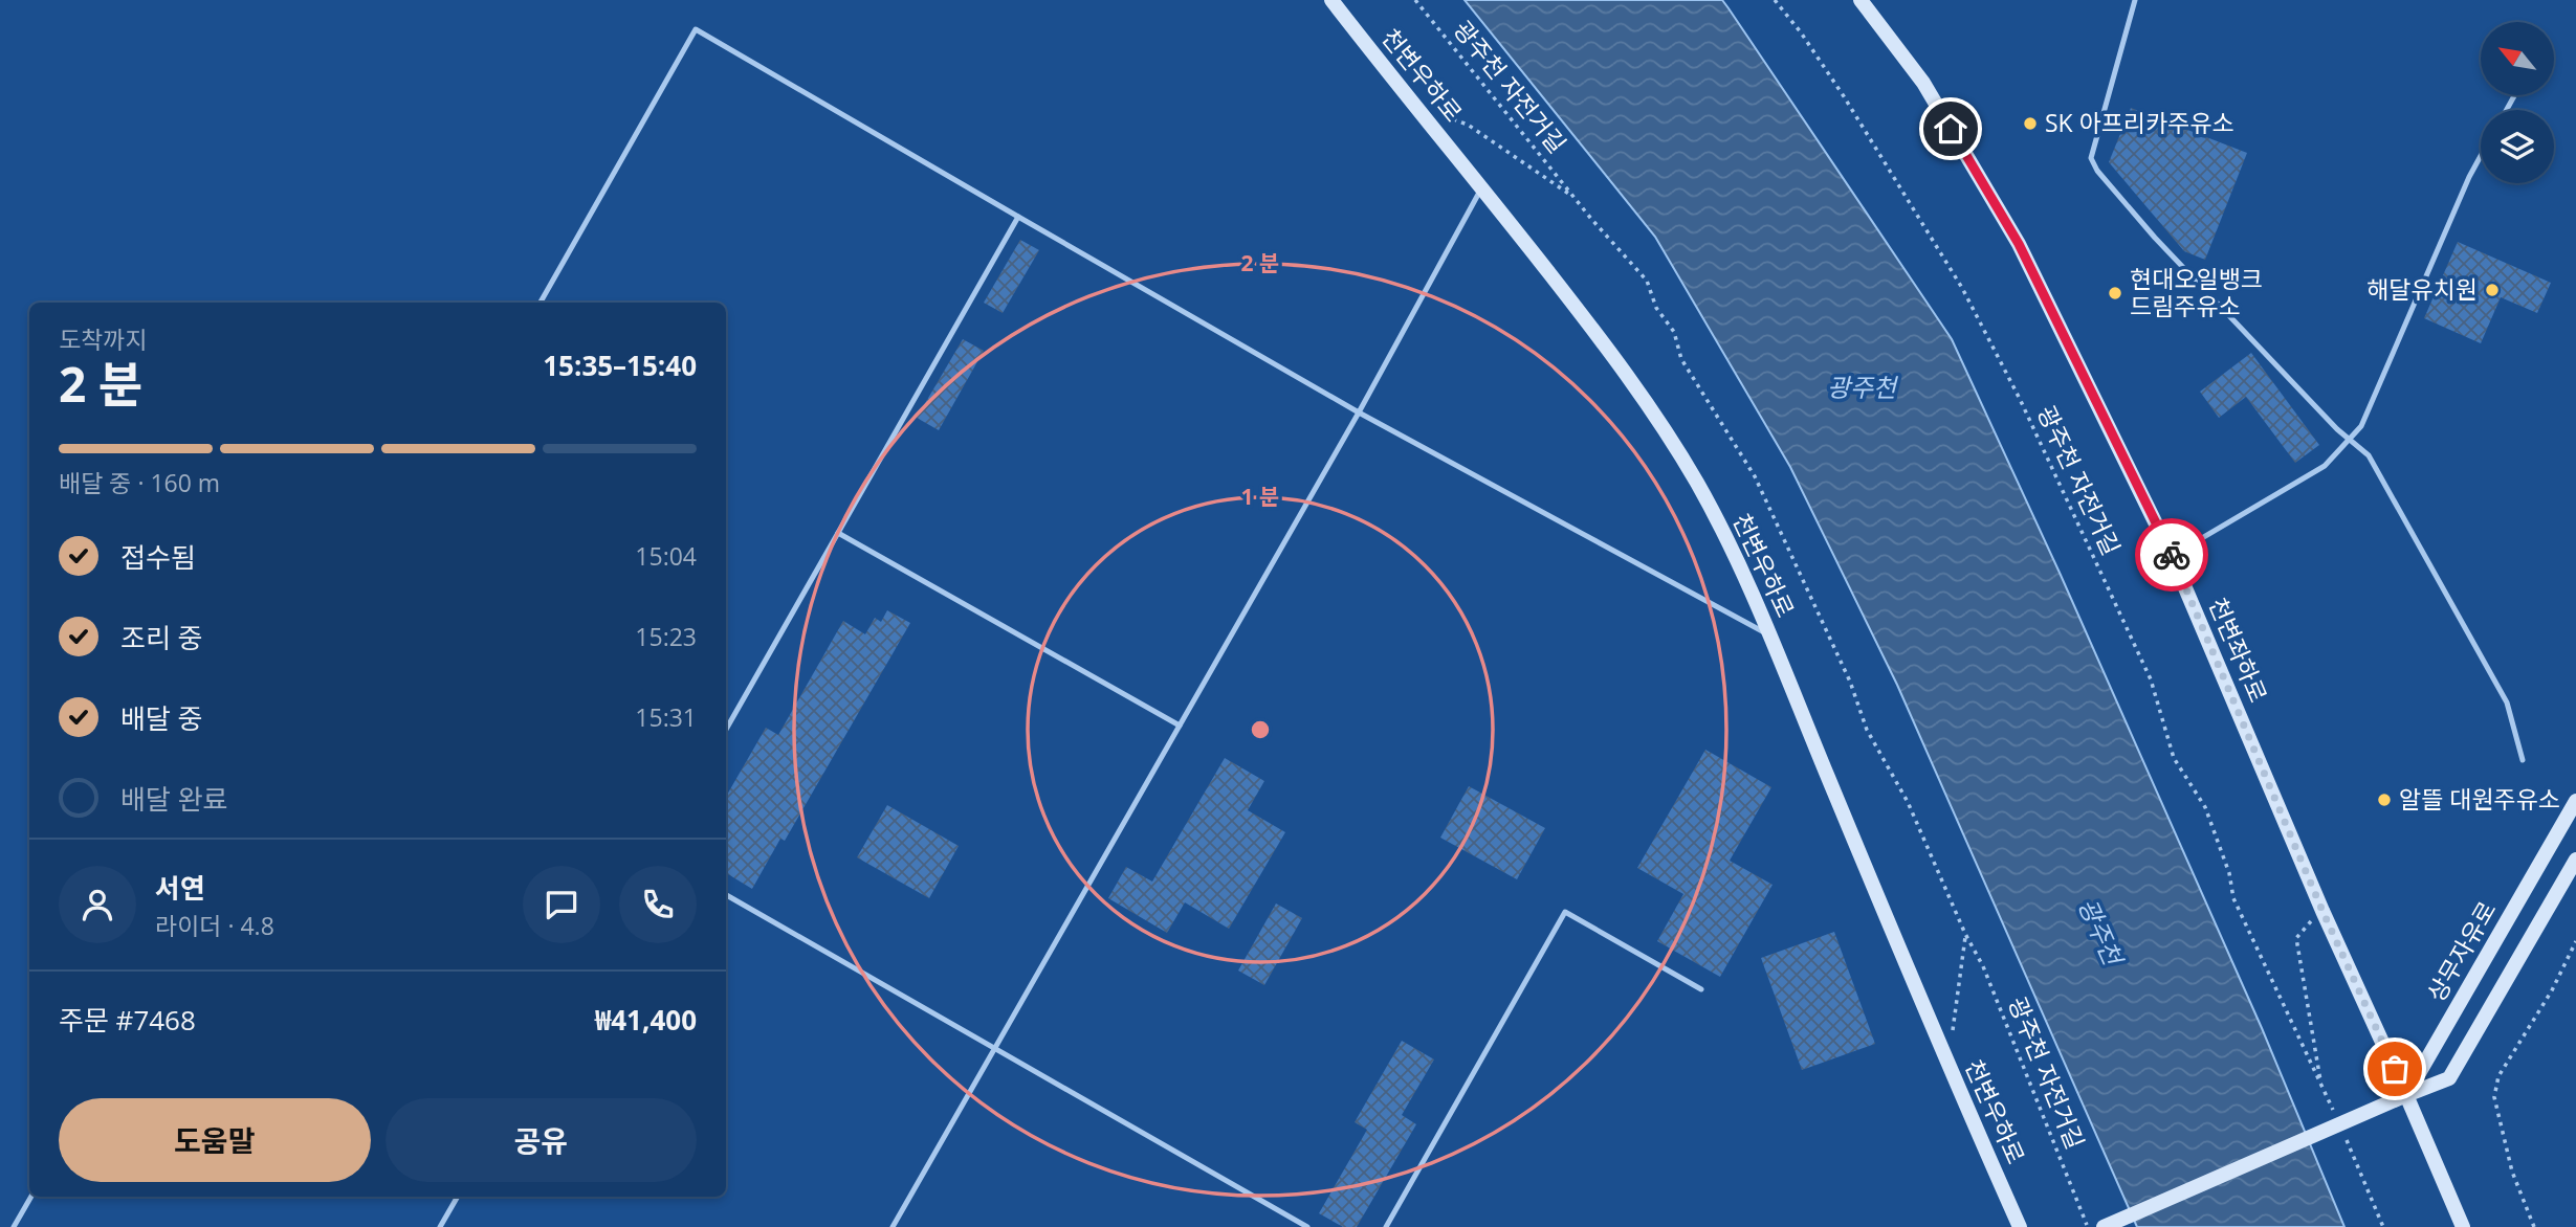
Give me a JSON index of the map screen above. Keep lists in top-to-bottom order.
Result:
{
  "streets": {
    "street": ["천변우하로", "천변좌하로", "상무자유로"],
    "path": ["광주천 자전거길"]
  },
  "crossings": [
    ["천변우하로", "광주천 자전거길"],
    ["광주천 자전거길", "천변좌하로"],
    ["천변좌하로", "상무자유로"]
  ],
  "water": ["광주천"],
  "places": [
    "SK 아프리카주유소",
    "해달유치원",
    "현대오일뱅크 드림주유소",
    "알뜰 대원주유소"
  ],
  "north": "top left",
  "page": {
    "heading": ["2 분", "도착까지", "15:35–15:40"],
    "panel": [
      "서연",
      "라이더 · 4.8",
      "주문 #7468",
      "₩41,400"
    ],
    "bar": "배달 중 · 160 m",
    "list": [
      ["접수됨", "15:04"],
      ["조리 중", "15:23"],
      ["배달 중", "15:31"],
      "배달 완료"
    ],
    "buttons": ["도움말", "공유"]
  },
  "rings": ["2 분", "1 분"]
}
